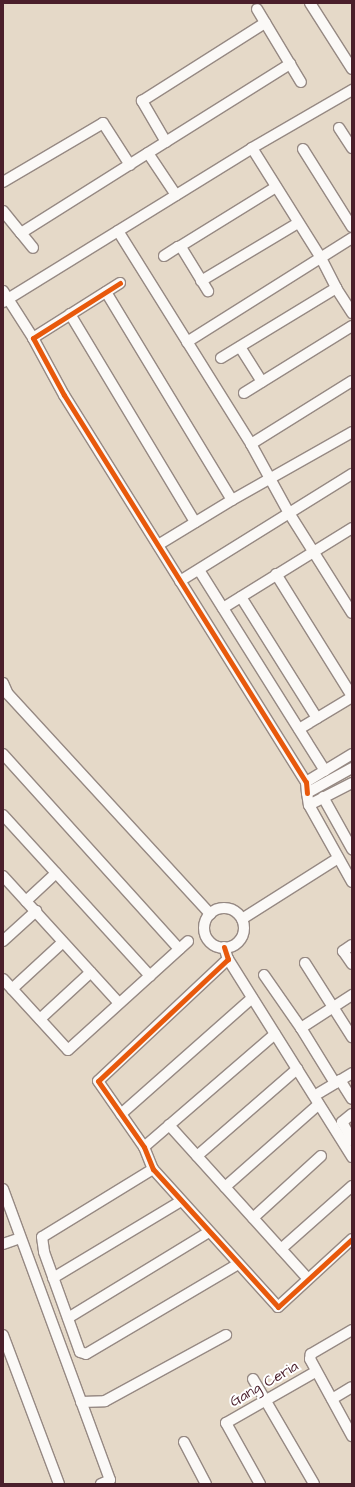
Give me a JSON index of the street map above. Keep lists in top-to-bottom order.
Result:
{
  "streets": {
    "street": ["Gang Ceria"]
  }
}
